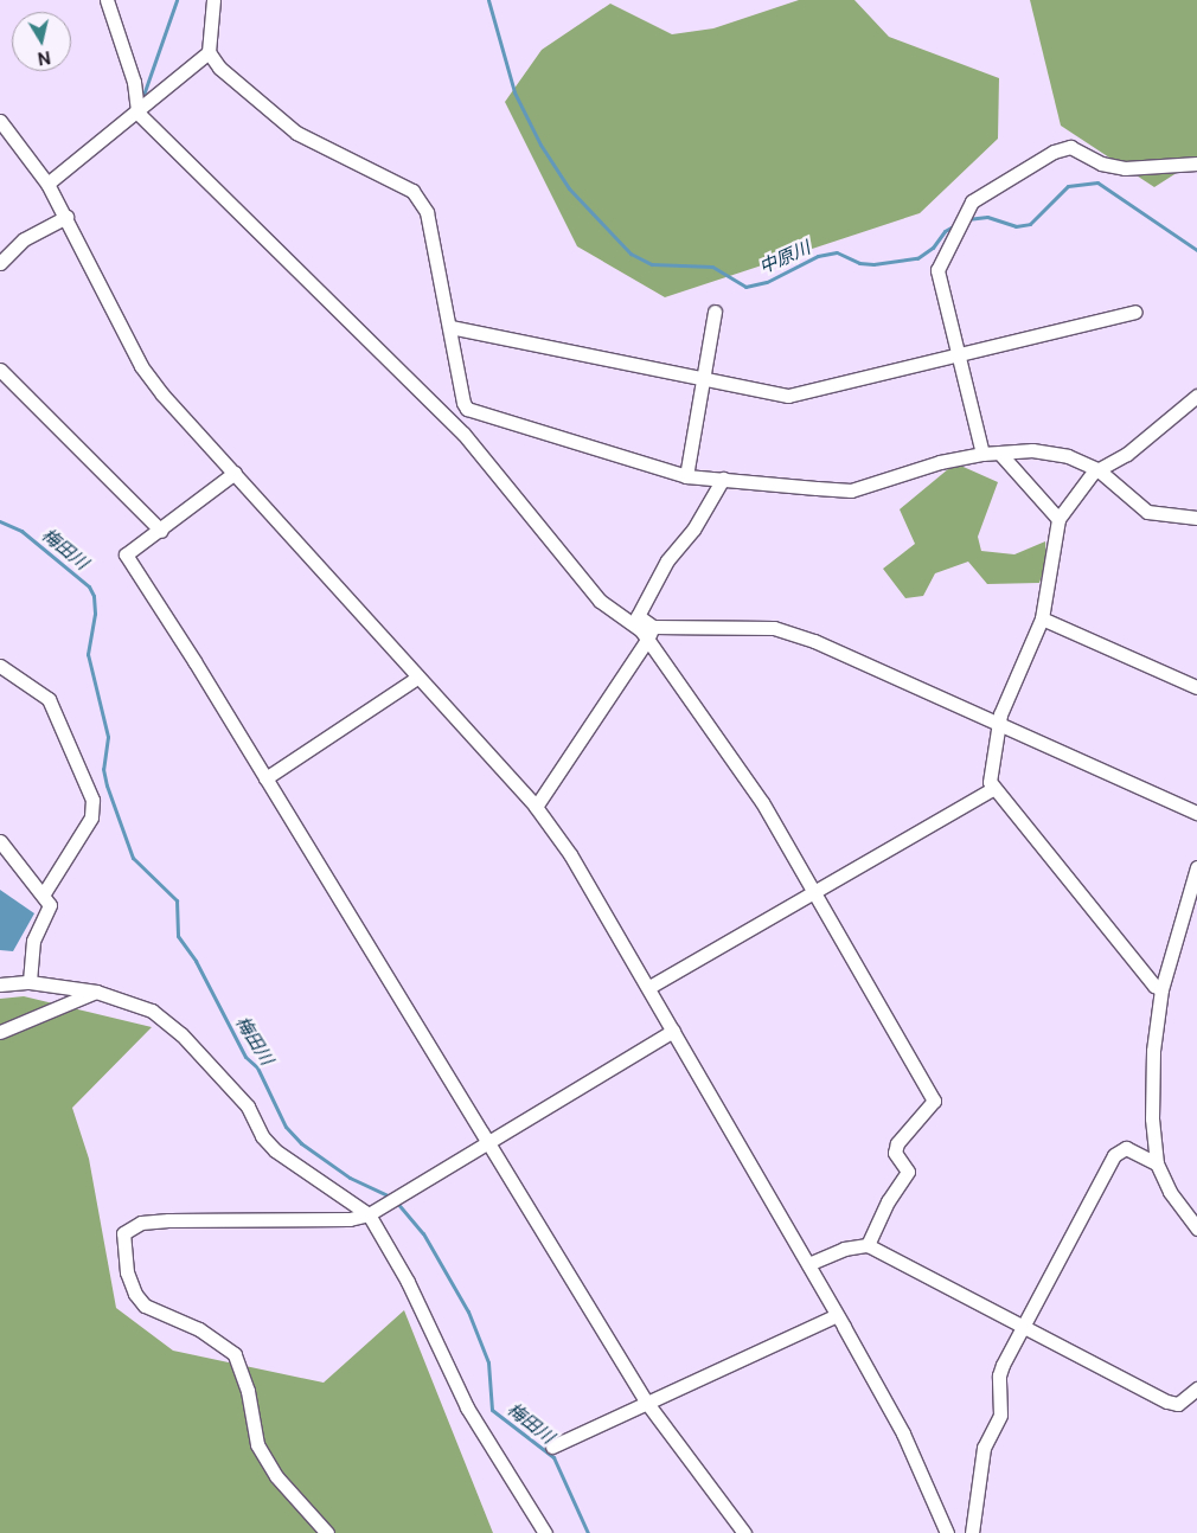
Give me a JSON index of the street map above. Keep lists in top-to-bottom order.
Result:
{
  "water": ["中原川", "梅田川"],
  "north": "bottom"
}
